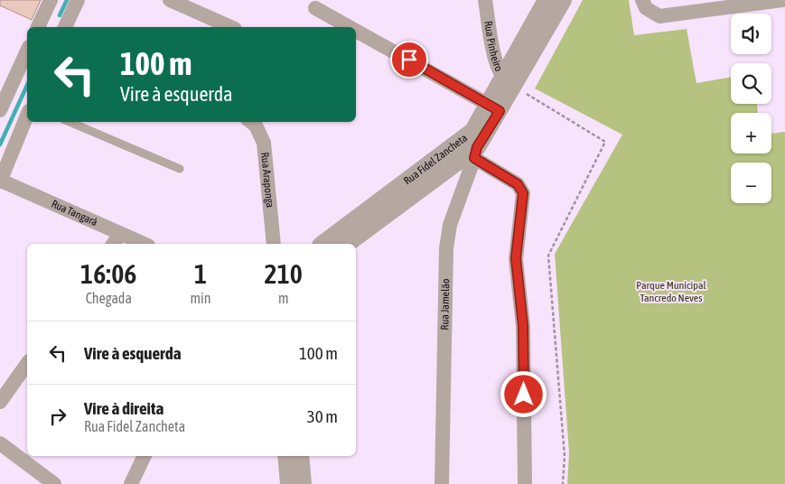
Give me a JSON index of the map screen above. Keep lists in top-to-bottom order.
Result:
{
  "streets": {
    "street": [
      "Rua Pinheiro",
      "Rua Fidel Zancheta",
      "Rua Araponga",
      "Rua Tangará",
      "Rua Jamelão"
    ]
  },
  "crossings": [
    ["Rua Pinheiro", "Rua Fidel Zancheta"],
    ["Rua Fidel Zancheta", "Rua Jamelão"]
  ],
  "parks": ["Parque Municipal Tancredo Neves"],
  "page": {
    "map_buttons": ["+", "−"],
    "turn": ["100 m", "Vire à esquerda"],
    "eta": [
      "16:06",
      "Chegada",
      "1",
      "min",
      "210",
      "m"
    ],
    "list": [
      {
        "name": "Vire à esquerda",
        "value": "100 m"
      },
      {
        "name": "Vire à direita",
        "note": "Rua Fidel Zancheta",
        "value": "30 m"
      }
    ]
  }
}
